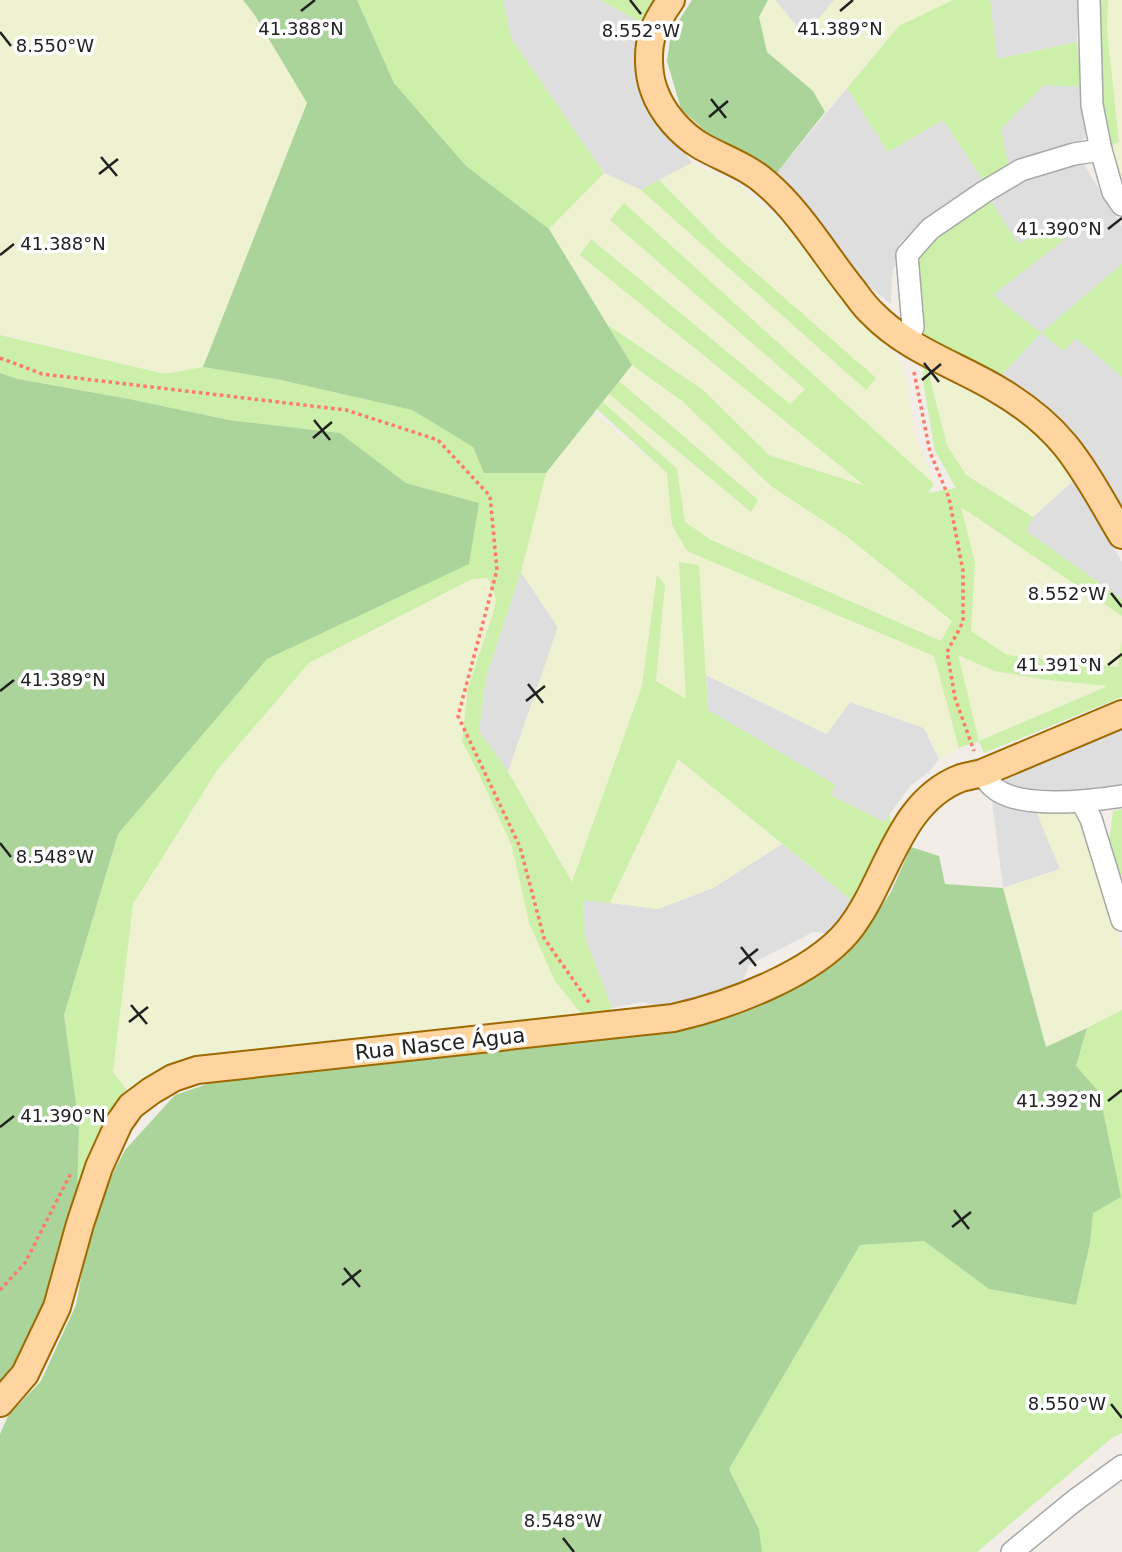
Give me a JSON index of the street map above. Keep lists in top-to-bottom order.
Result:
{
  "streets": {
    "main road": ["Rua Nasce Água"]
  },
  "coordinates": [
    "41.389°N",
    "41.388°N",
    "8.552°W",
    "8.550°W",
    "41.390°N",
    "41.391°N",
    "8.548°W",
    "41.392°N"
  ]
}
